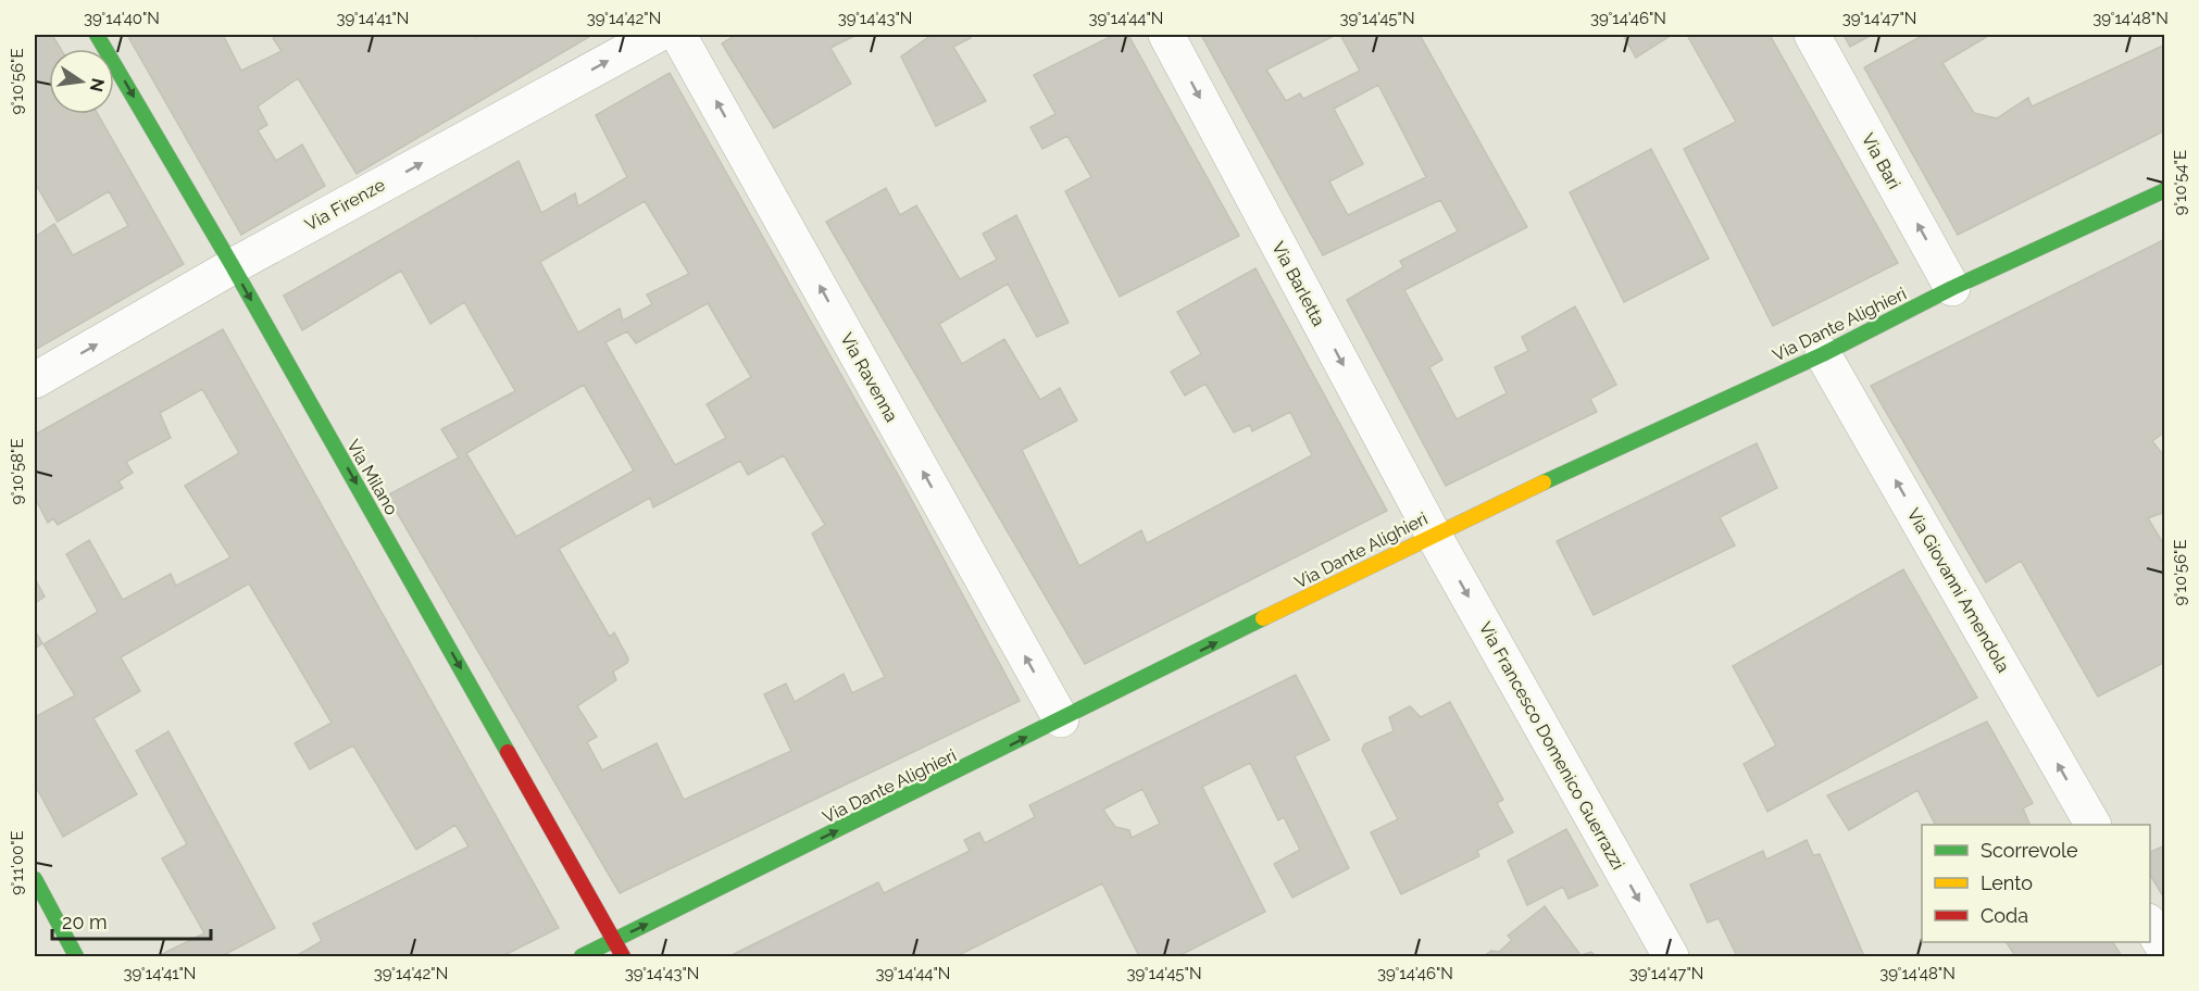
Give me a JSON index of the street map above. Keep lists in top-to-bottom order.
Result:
{
  "streets": {
    "street": [
      "Via Bari",
      "Via Firenze",
      "Via Barletta",
      "Via Dante Alighieri",
      "Via Ravenna",
      "Via Milano",
      "Via Giovanni Amendola",
      "Via Francesco Domenico Guerrazzi"
    ]
  },
  "crossings": [
    ["Via Bari", "Via Dante Alighieri"],
    ["Via Firenze", "Via Milano"],
    ["Via Barletta", "Via Dante Alighieri"],
    ["Via Barletta", "Via Francesco Domenico Guerrazzi"],
    ["Via Dante Alighieri", "Via Ravenna"],
    ["Via Dante Alighieri", "Via Milano"],
    ["Via Dante Alighieri", "Via Giovanni Amendola"],
    ["Via Dante Alighieri", "Via Francesco Domenico Guerrazzi"]
  ],
  "one_way": [
    "Via Bari",
    "Via Firenze",
    "Via Barletta",
    "Via Dante Alighieri",
    "Via Ravenna",
    "Via Milano",
    "Via Giovanni Amendola",
    "Via Francesco Domenico Guerrazzi"
  ],
  "legend": ["Scorrevole", "Lento", "Coda"],
  "scale_bar": "20 m",
  "north": "right",
  "coordinates": [
    "39°14'40\"N",
    "39°14'41\"N",
    "39°14'42\"N",
    "39°14'43\"N",
    "39°14'44\"N",
    "39°14'45\"N",
    "39°14'46\"N",
    "39°14'47\"N",
    "39°14'48\"N",
    "9°10'56\"E",
    "9°10'54\"E",
    "9°10'58\"E",
    "9°11'00\"E"
  ]
}
